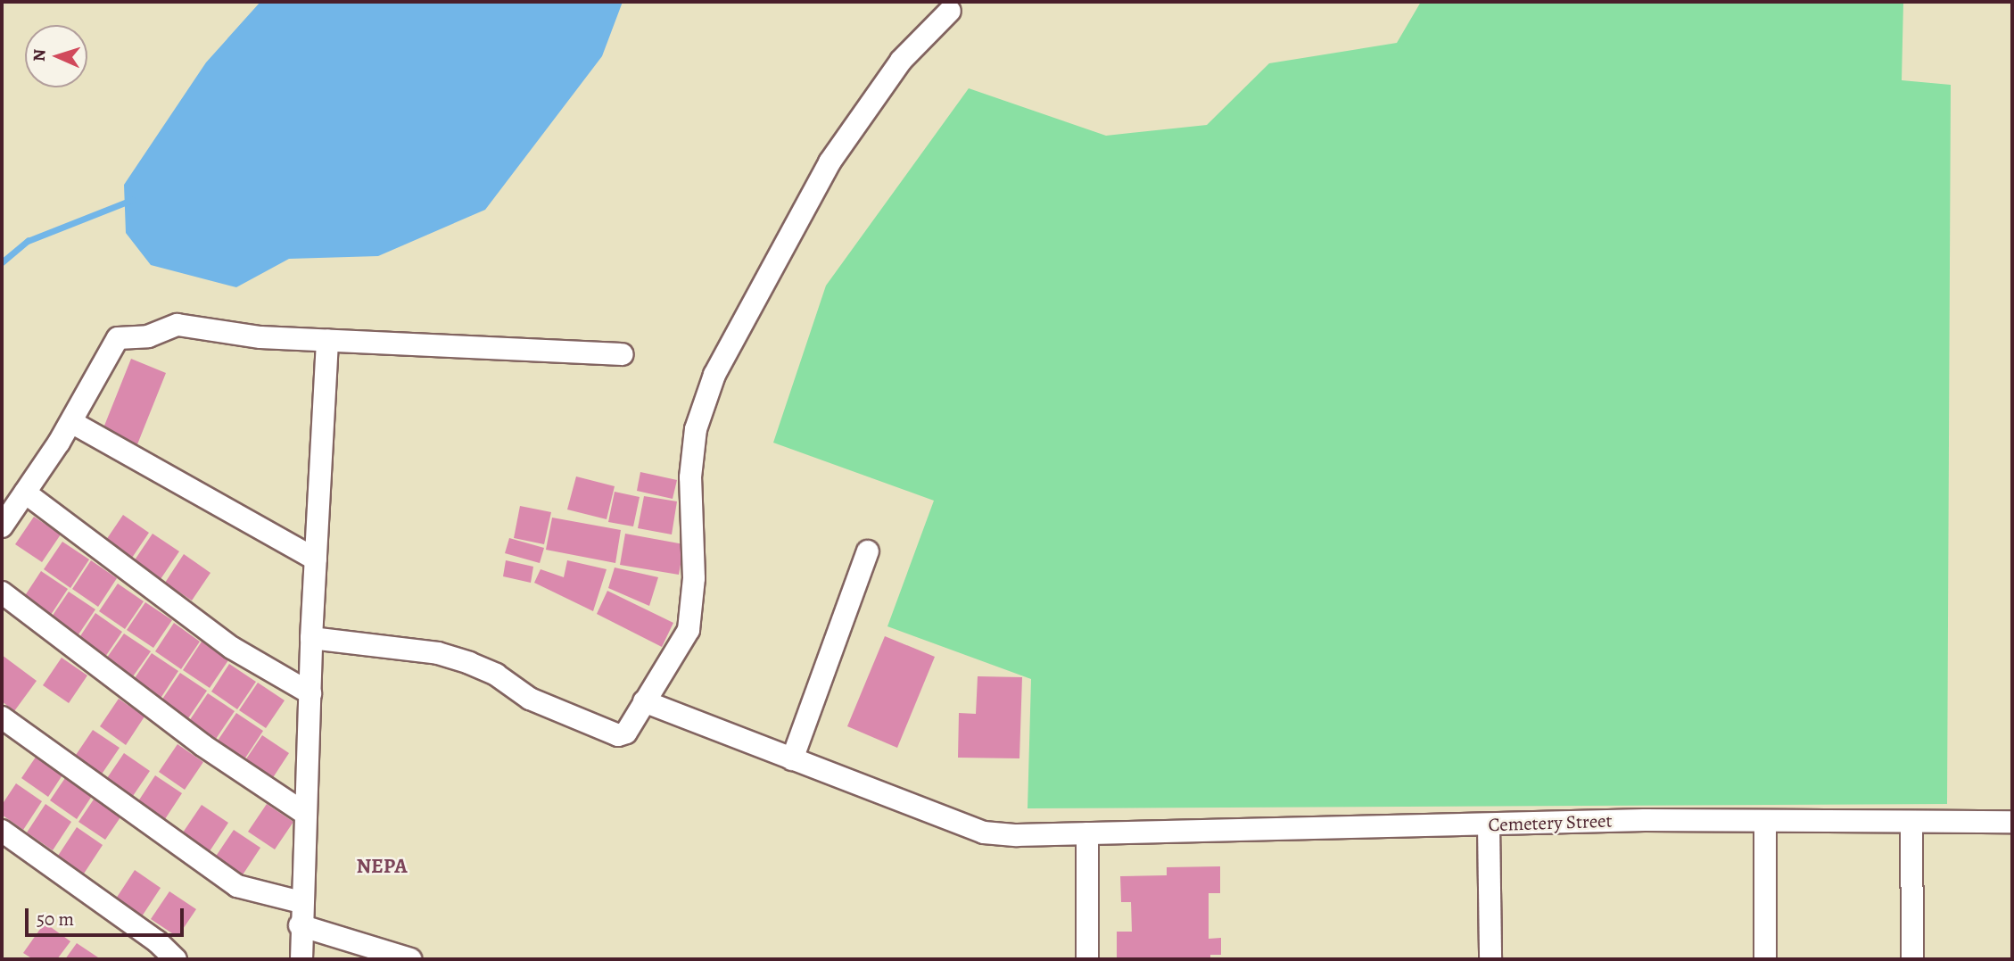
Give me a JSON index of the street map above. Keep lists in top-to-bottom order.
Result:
{
  "streets": {
    "street": ["Cemetery Street"]
  },
  "districts": ["NEPA"],
  "scale_bar": "50 m",
  "north": "left"
}
